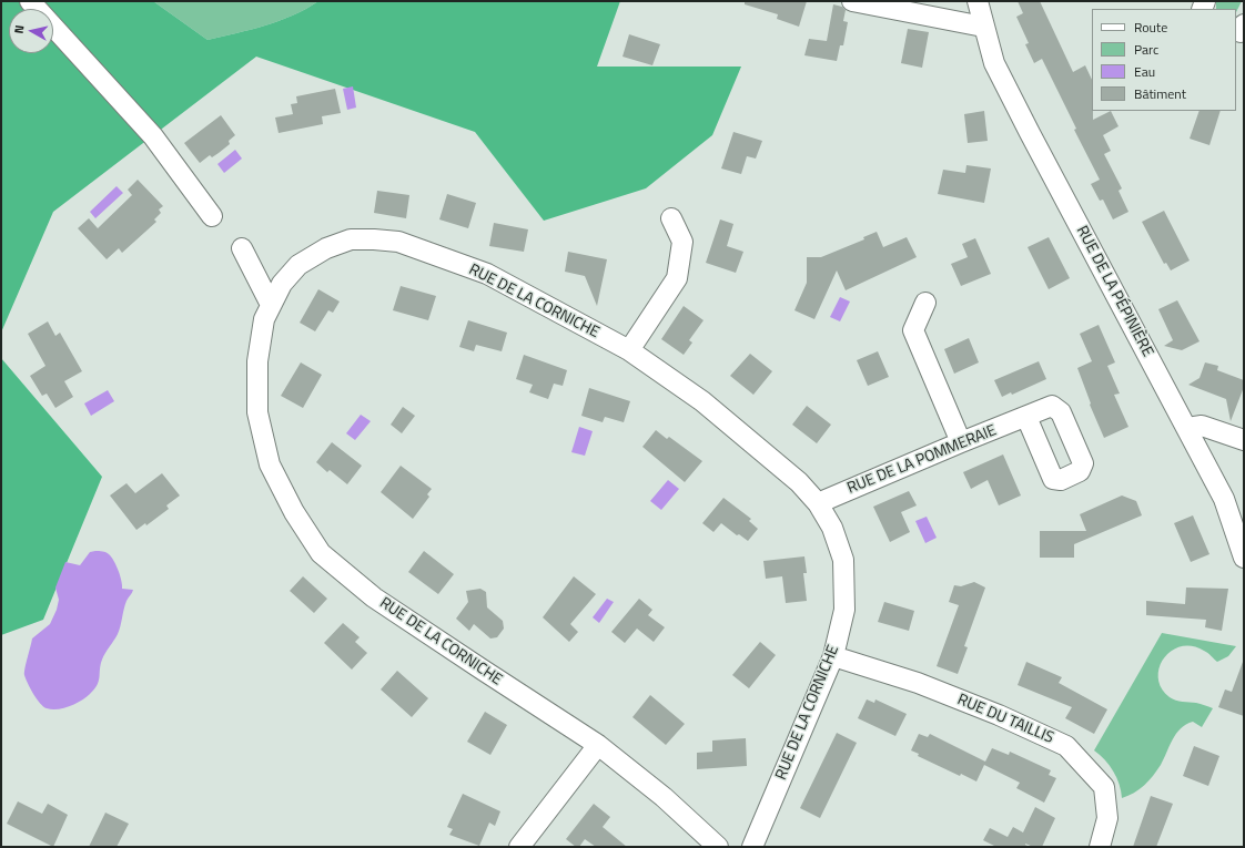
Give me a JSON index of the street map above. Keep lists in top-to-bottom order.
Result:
{
  "streets": {
    "street": [
      "RUE DE LA PÉPINIÈRE",
      "RUE DE LA CORNICHE",
      "RUE DE LA POMMERAIE",
      "RUE DU TAILLIS"
    ]
  },
  "crossings": [
    ["RUE DE LA CORNICHE", "RUE DE LA POMMERAIE"],
    ["RUE DE LA CORNICHE", "RUE DU TAILLIS"]
  ],
  "legend": [
    "Route",
    "Parc",
    "Eau",
    "Bâtiment"
  ],
  "north": "left"
}
